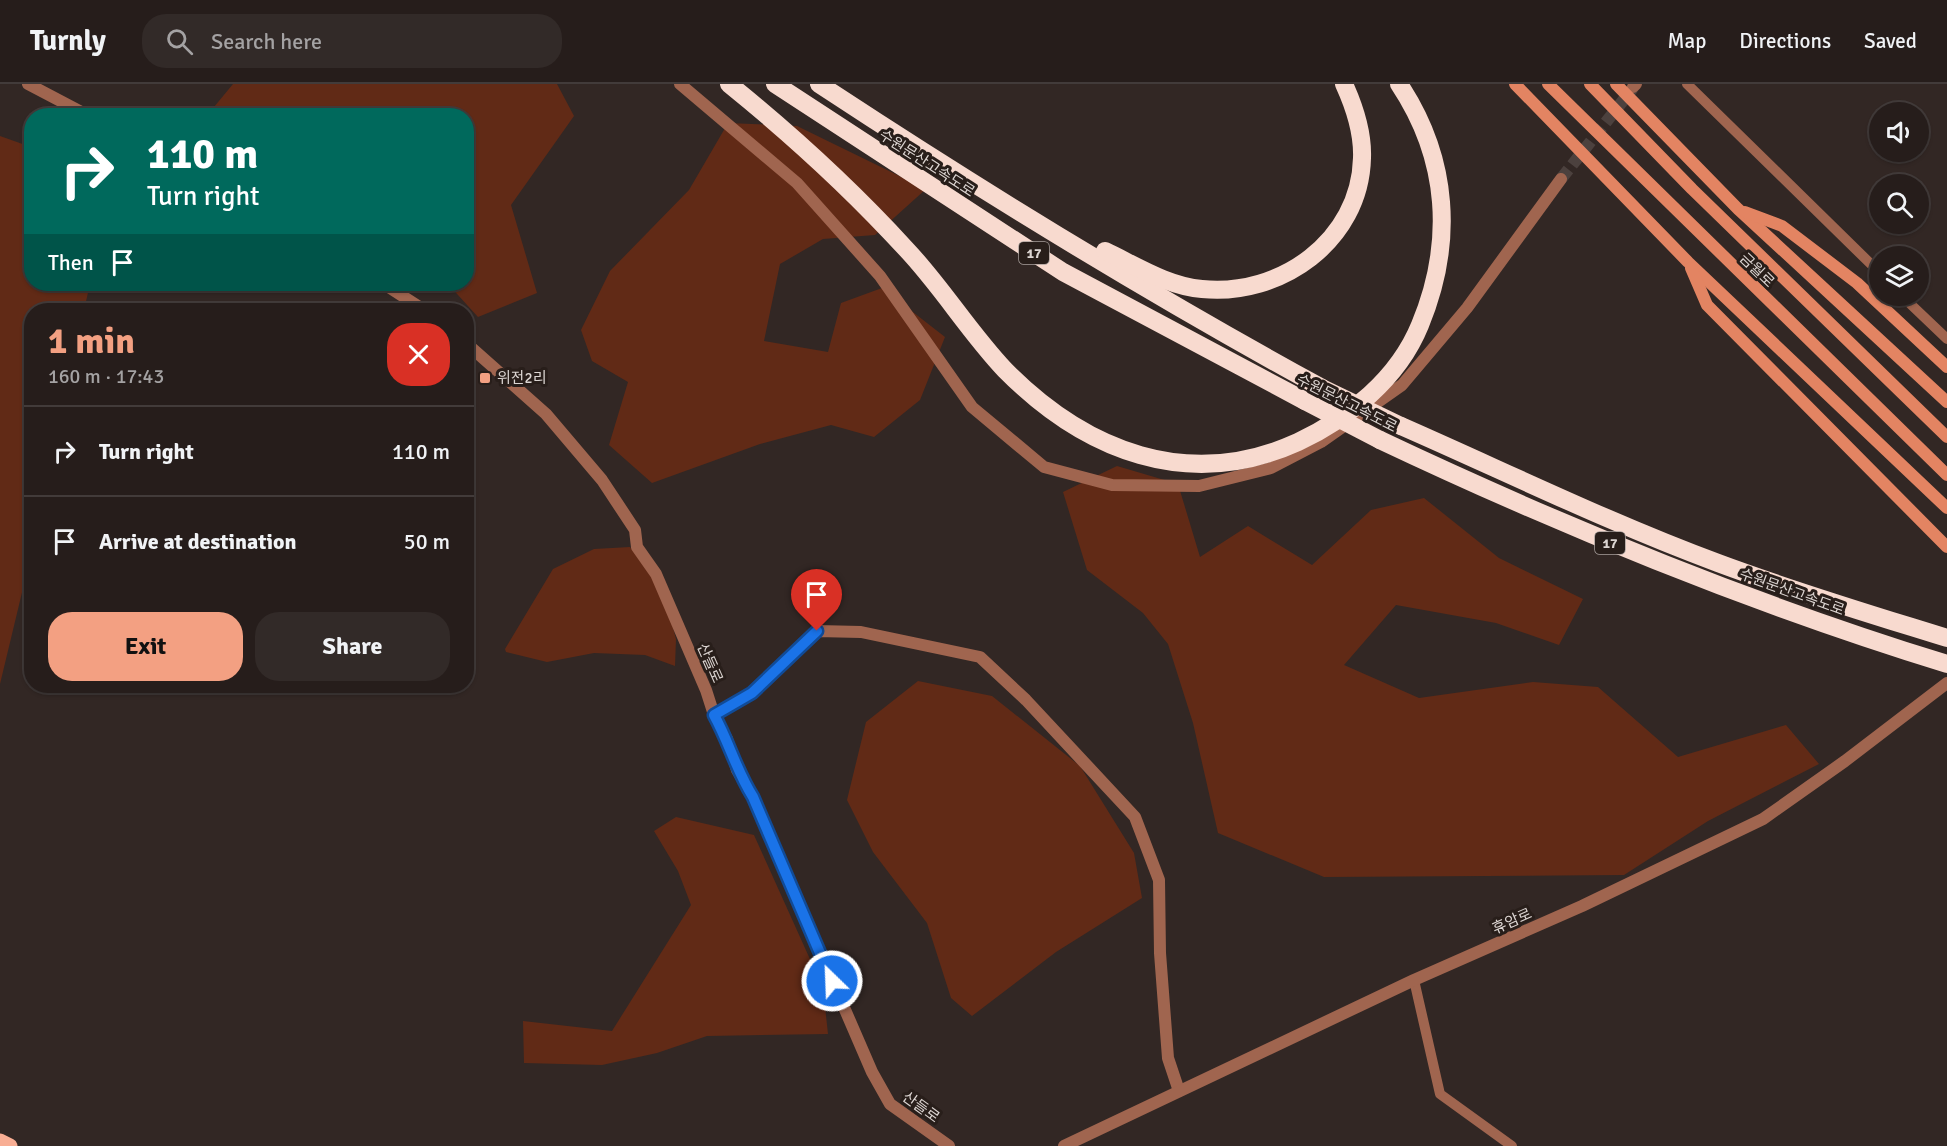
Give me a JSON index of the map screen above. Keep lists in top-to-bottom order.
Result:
{
  "streets": {
    "highway": ["수원문산고속도로", "17"],
    "main road": ["금월로"],
    "street": ["산들로", "휴암로"]
  },
  "places": {
    "transit": ["위전2리"]
  },
  "page": {
    "header": "Turnly",
    "search": "Search here",
    "nav": ["Map", "Directions", "Saved"],
    "turn": ["110 m", "Turn right"],
    "then": "Then",
    "heading": ["1 min", "160 m · 17:43"],
    "list": [
      {
        "name": "Turn right",
        "value": "110 m"
      },
      {
        "name": "Arrive at destination",
        "value": "50 m"
      }
    ],
    "buttons": ["Exit", "Share"]
  }
}
